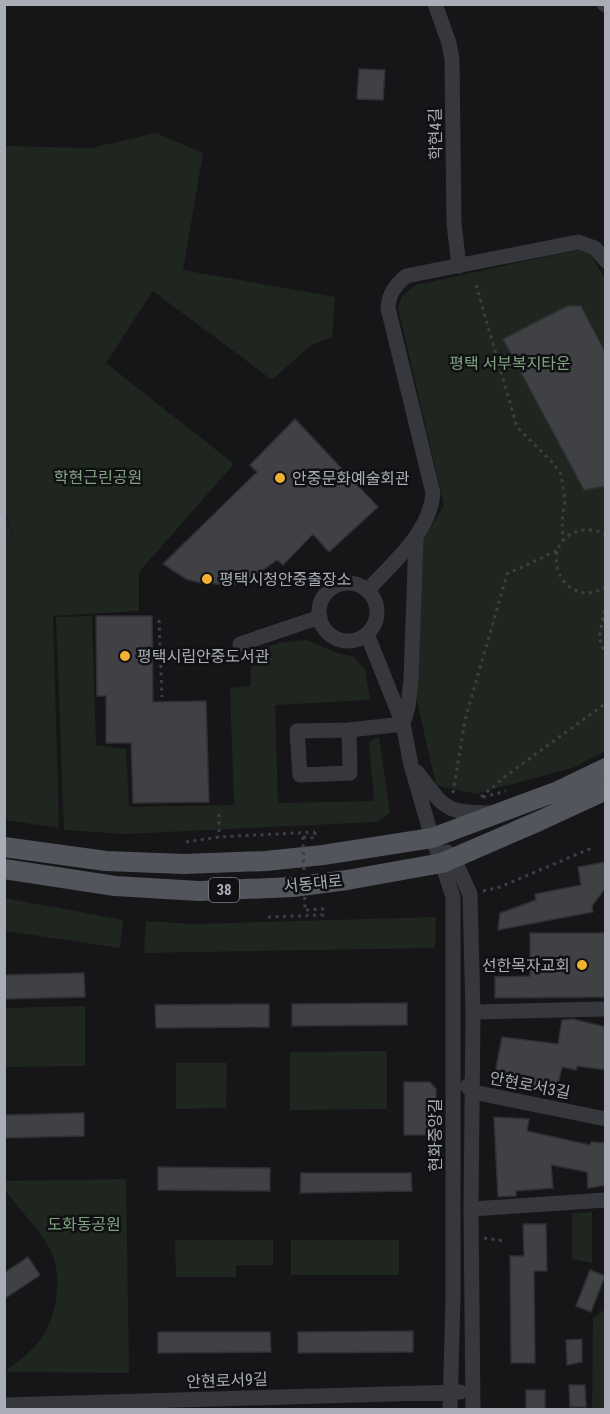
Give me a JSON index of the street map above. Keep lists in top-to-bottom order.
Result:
{
  "streets": {
    "main road": ["서동대로", "38"],
    "street": [
      "학현4길",
      "안현로서3길",
      "현화중앙길",
      "안현로서9길"
    ]
  },
  "crossings": [
    ["서동대로", "현화중앙길"],
    ["안현로서3길", "현화중앙길"],
    ["현화중앙길", "안현로서9길"]
  ],
  "parks": ["평택 서부복지타운", "학현근린공원", "도화동공원"],
  "places": [
    "안중문화예술회관",
    "평택시청안중출장소",
    "평택시립안중도서관",
    "선한목자교회"
  ]
}
